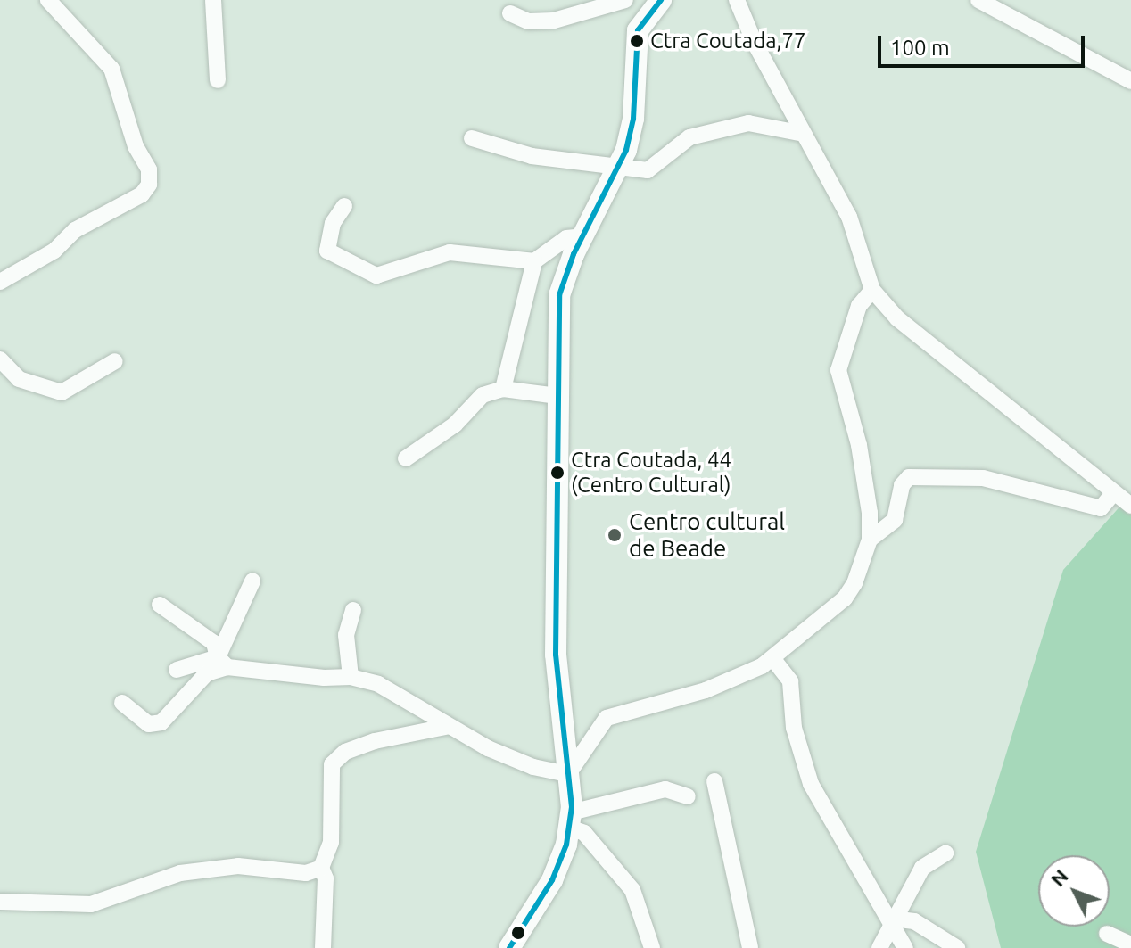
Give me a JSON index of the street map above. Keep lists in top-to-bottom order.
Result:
{
  "places": ["Ctra Coutada,77", "Ctra Coutada, 44 (Centro Cultural)", "Centro cultural de Beade"],
  "scale_bar": "100 m",
  "north": "top left"
}
